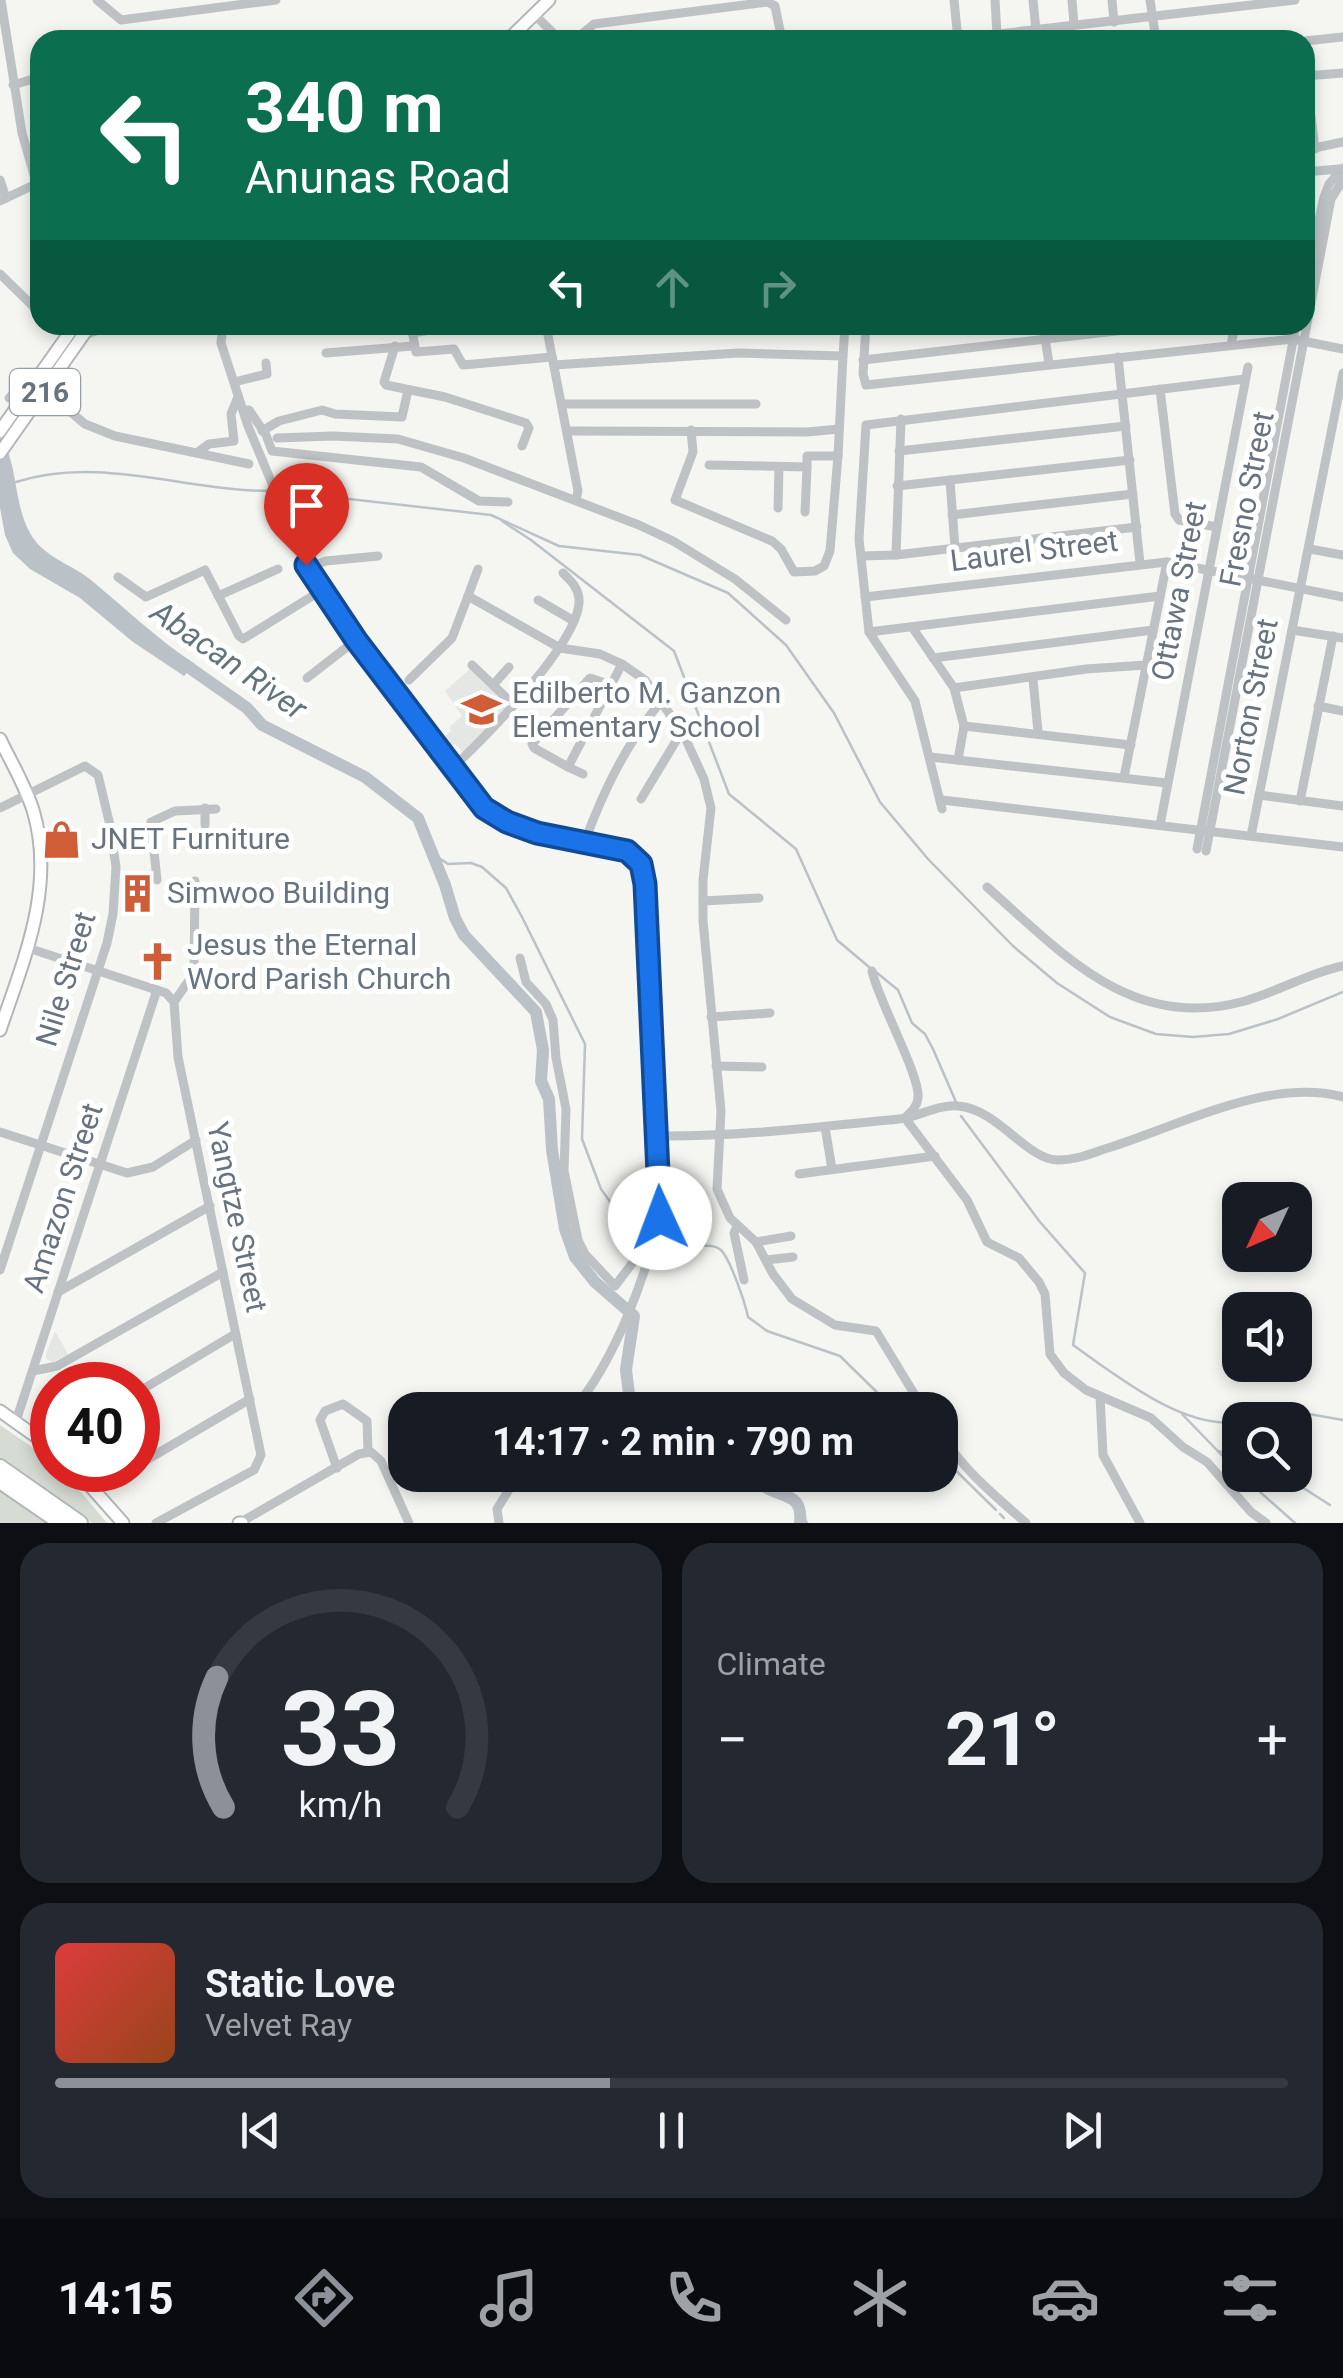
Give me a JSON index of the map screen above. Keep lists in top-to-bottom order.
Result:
{
  "streets": {
    "main road": ["216"],
    "street": [
      "Fresno Street",
      "Laurel Street",
      "Ottawa Street",
      "Norton Street",
      "Nile Street",
      "Amazon Street",
      "Yangtze Street"
    ]
  },
  "crossings": [
    ["Fresno Street", "Laurel Street"],
    ["Laurel Street", "Ottawa Street"],
    ["Laurel Street", "Norton Street"]
  ],
  "water": ["Abacan River"],
  "places": {
    "school or university": ["Edilberto M. Ganzon Elementary School"],
    "shop": ["JNET Furniture"],
    "building": ["Simwoo Building"],
    "church": ["Jesus the Eternal Word Parish Church"]
  },
  "north": "bottom left",
  "page": {
    "turn": ["340 m", "Anunas Road"],
    "limit": "40",
    "trip": "14:17 · 2 min · 790 m",
    "tile": "Climate",
    "heat": ["−", "21°", "+"],
    "song": ["Static Love", "Velvet Ray"],
    "tabs": "14:15",
    "gauge": ["33", "km/h"]
  }
}
